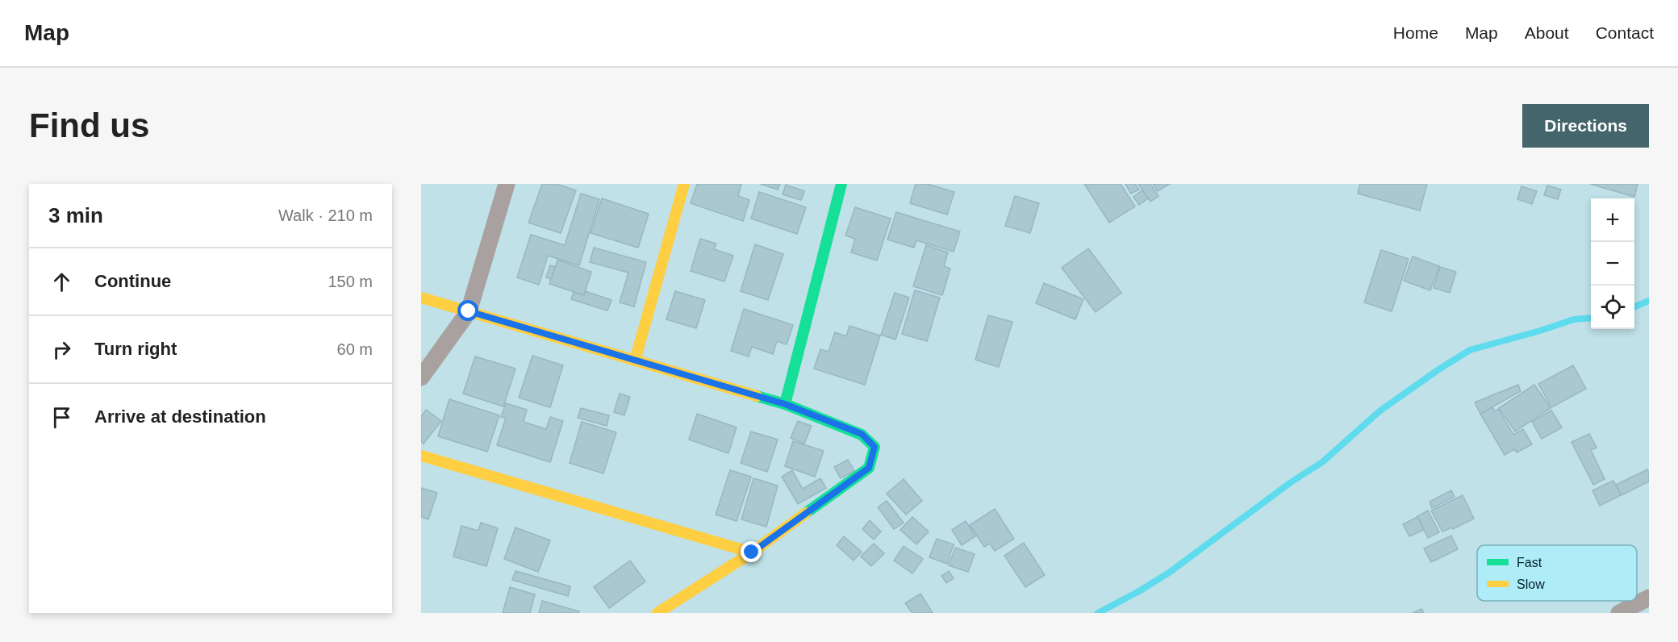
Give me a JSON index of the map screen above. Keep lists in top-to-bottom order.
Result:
{
  "legend": ["Fast", "Slow"],
  "page": {
    "header": "Map",
    "nav": [
      "Home",
      "Map",
      "About",
      "Contact"
    ],
    "buttons": "Directions",
    "title": "Find us",
    "heading": ["3 min", "Walk · 210 m"],
    "map_buttons": ["+", "−"],
    "list": [
      ["Continue", "150 m"],
      ["Turn right", "60 m"],
      "Arrive at destination"
    ]
  }
}
